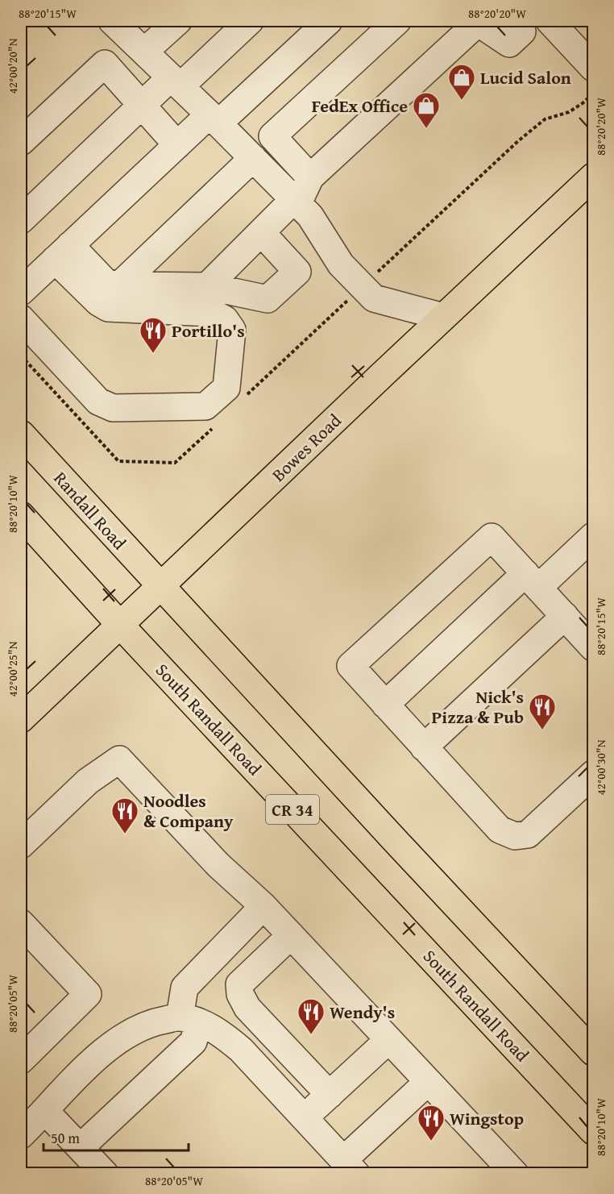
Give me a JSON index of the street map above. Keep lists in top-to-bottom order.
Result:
{
  "streets": {
    "main road": [
      "Bowes Road",
      "Randall Road",
      "South Randall Road",
      "CR 34"
    ]
  },
  "crossings": [
    ["Bowes Road", "Randall Road"],
    ["Bowes Road", "South Randall Road"],
    ["Bowes Road", "CR 34"],
    ["Randall Road", "CR 34"],
    ["South Randall Road", "CR 34"]
  ],
  "places": {
    "shop": ["Lucid Salon", "FedEx Office"],
    "restaurant": [
      "Portillo's",
      "Nick's Pizza & Pub",
      "Noodles & Company",
      "Wendy's",
      "Wingstop"
    ]
  },
  "scale_bar": "50 m",
  "coordinates": [
    "88°20'15\"W",
    "88°20'20\"W",
    "42°00'20\"N",
    "88°20'10\"W",
    "42°00'25\"N",
    "42°00'30\"N",
    "88°20'05\"W"
  ]
}
